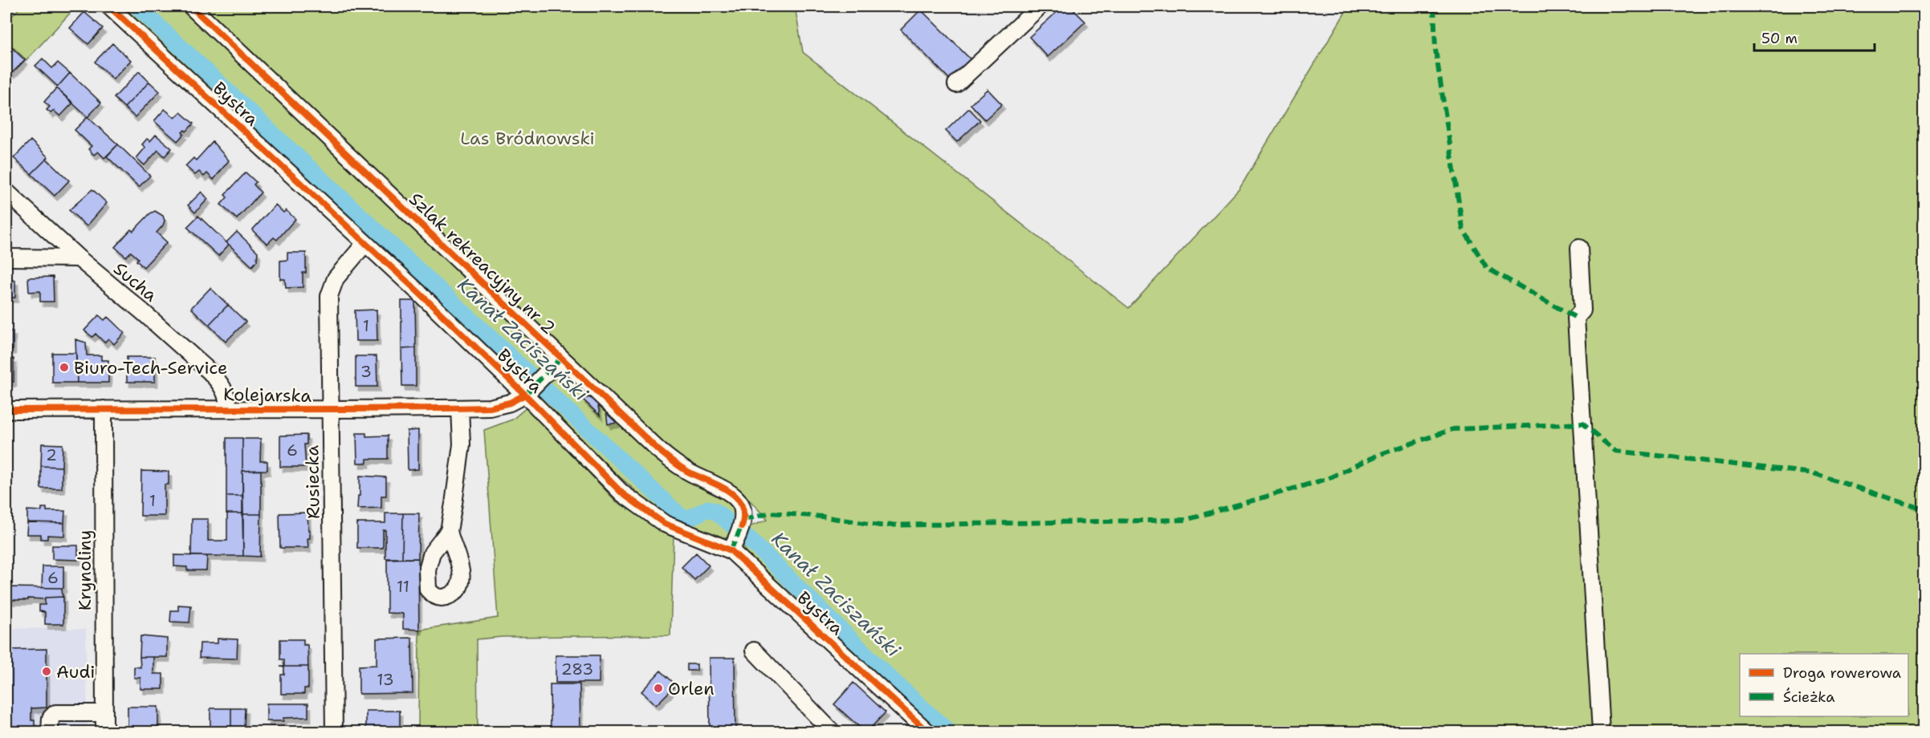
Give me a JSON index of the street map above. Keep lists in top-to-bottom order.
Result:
{
  "streets": {
    "street": [
      "Bystra",
      "Szlak rekreacyjny nr 2",
      "Sucha",
      "Kolejarska",
      "Rusiecka",
      "Krynoliny"
    ]
  },
  "crossings": [
    ["Bystra", "Szlak rekreacyjny nr 2"],
    ["Bystra", "Kolejarska"],
    ["Bystra", "Rusiecka"],
    ["Sucha", "Kolejarska"],
    ["Kolejarska", "Rusiecka"],
    ["Kolejarska", "Krynoliny"]
  ],
  "water": ["Kanał Zaciszański"],
  "parks": ["Las Bródnowski"],
  "places": ["Biuro-Tech-Service", "Audi", "Orlen"],
  "house_numbers": [
    "1",
    "3",
    "6",
    "2",
    "1",
    "6",
    "11",
    "283",
    "13"
  ],
  "legend": ["Droga rowerowa", "Ścieżka"],
  "scale_bar": "50 m"
}
